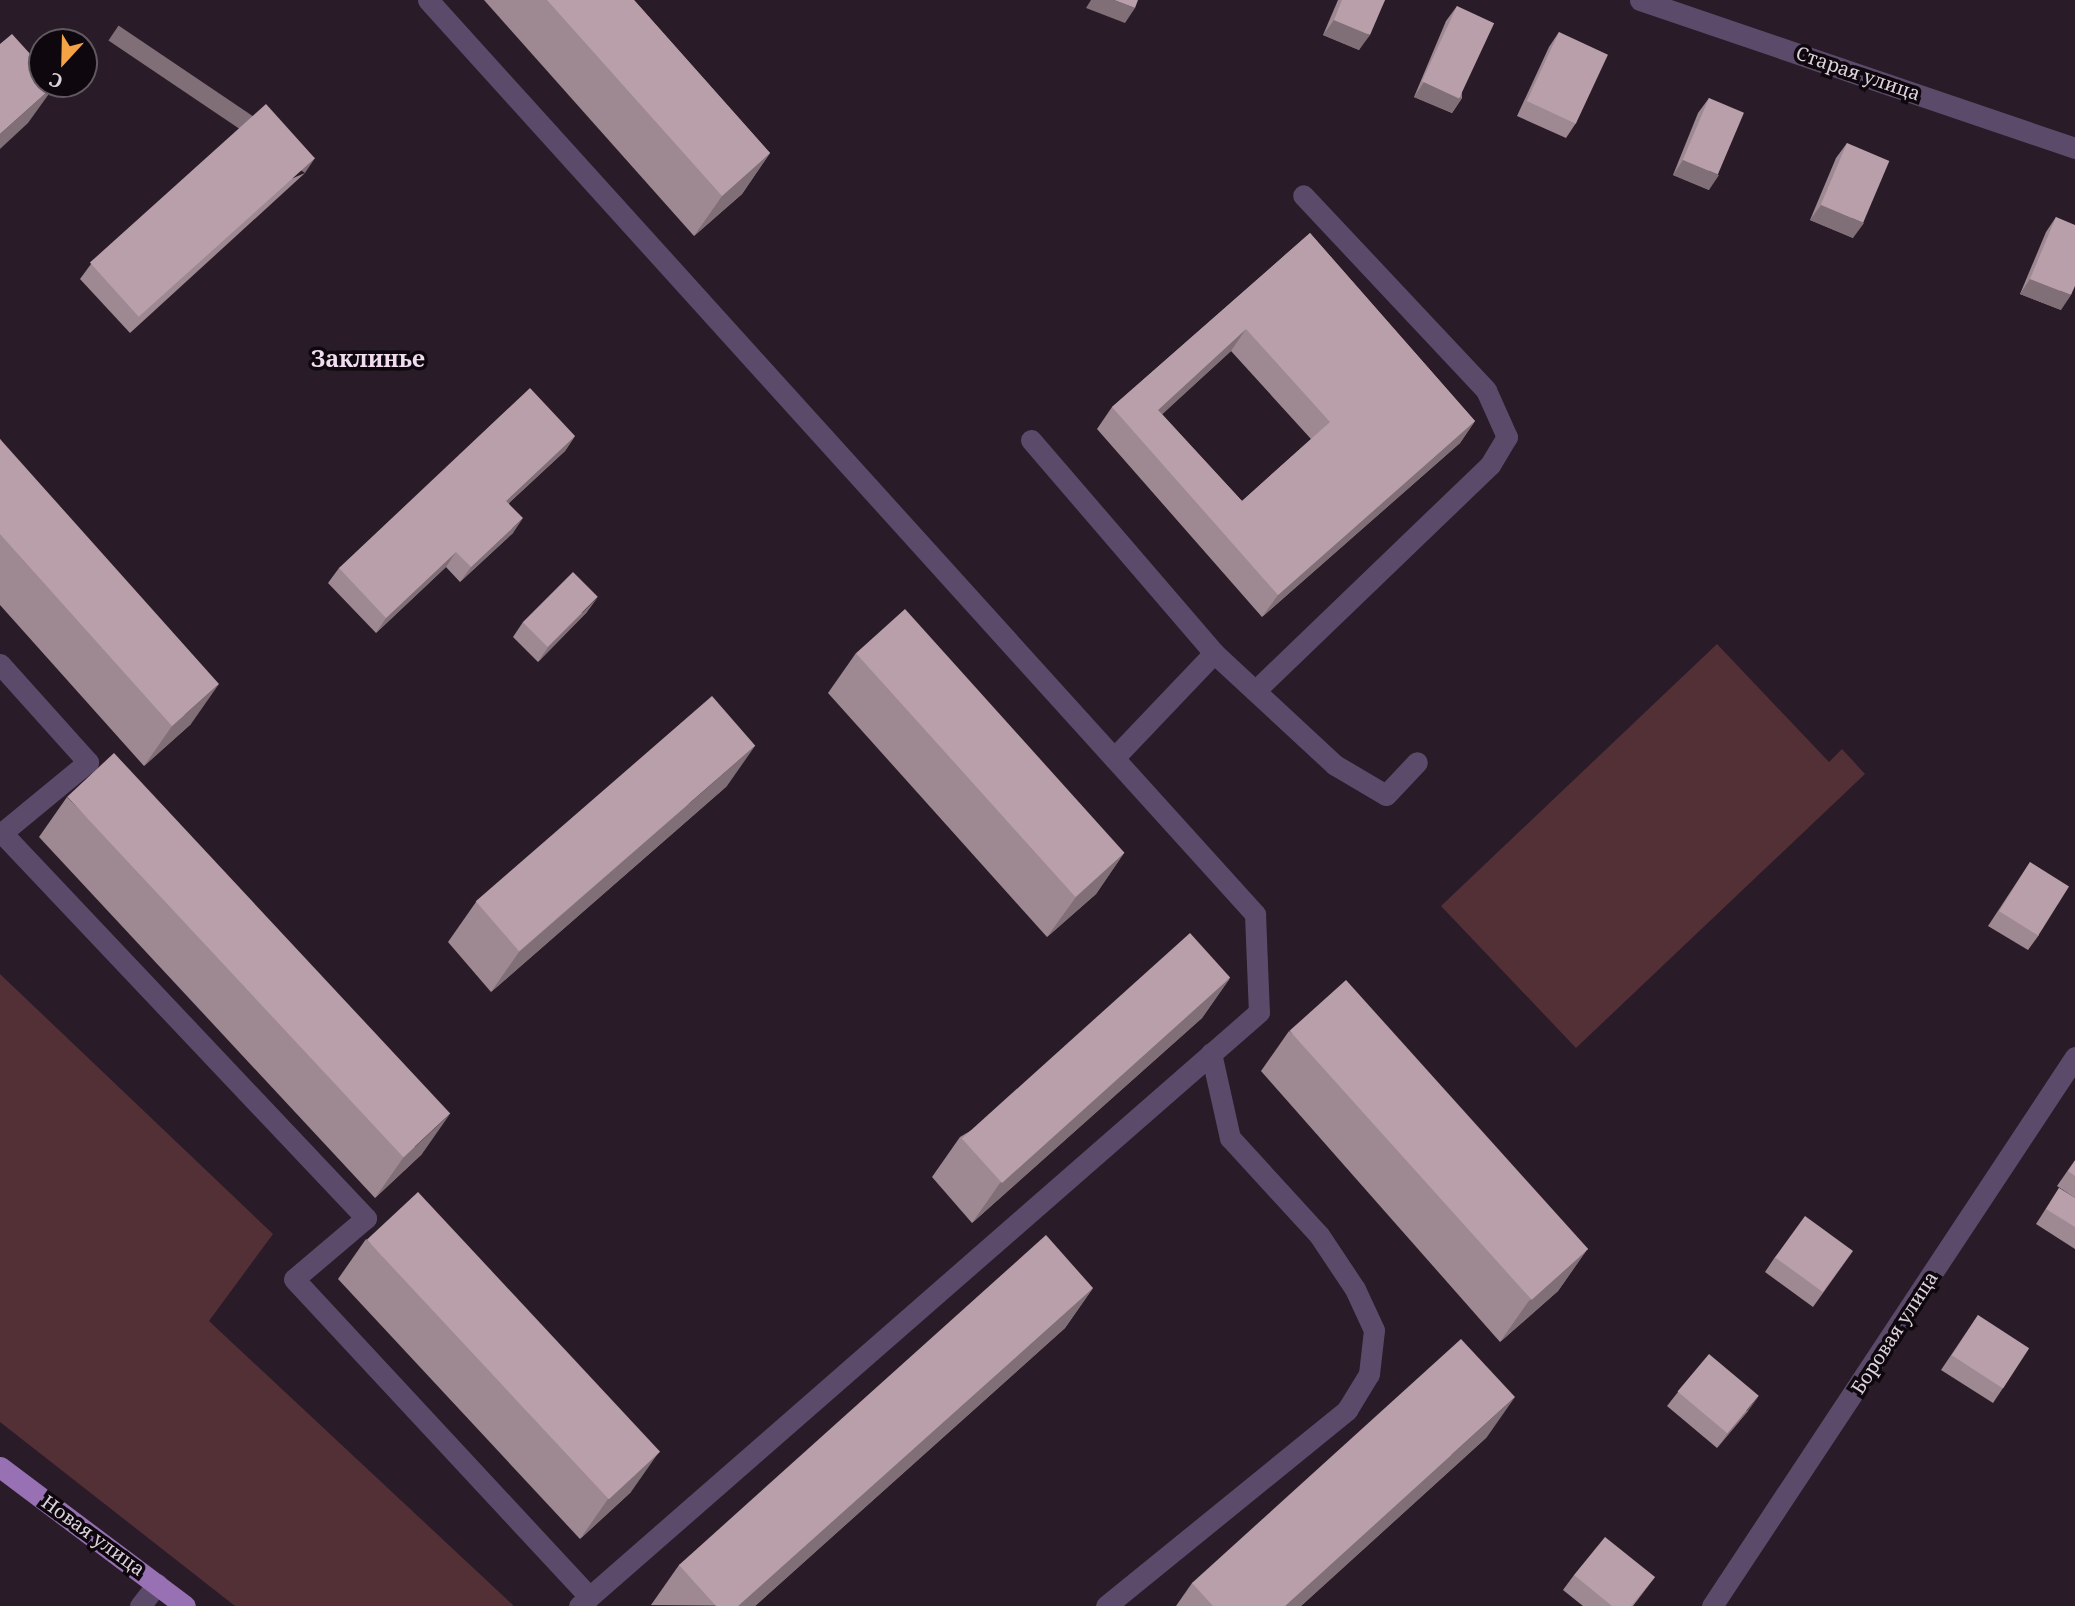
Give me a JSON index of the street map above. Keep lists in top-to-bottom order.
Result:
{
  "streets": {
    "main road": ["Новая улица"],
    "street": ["Старая улица", "Боровая улица"]
  },
  "districts": ["Заклинье"],
  "north": "bottom"
}
